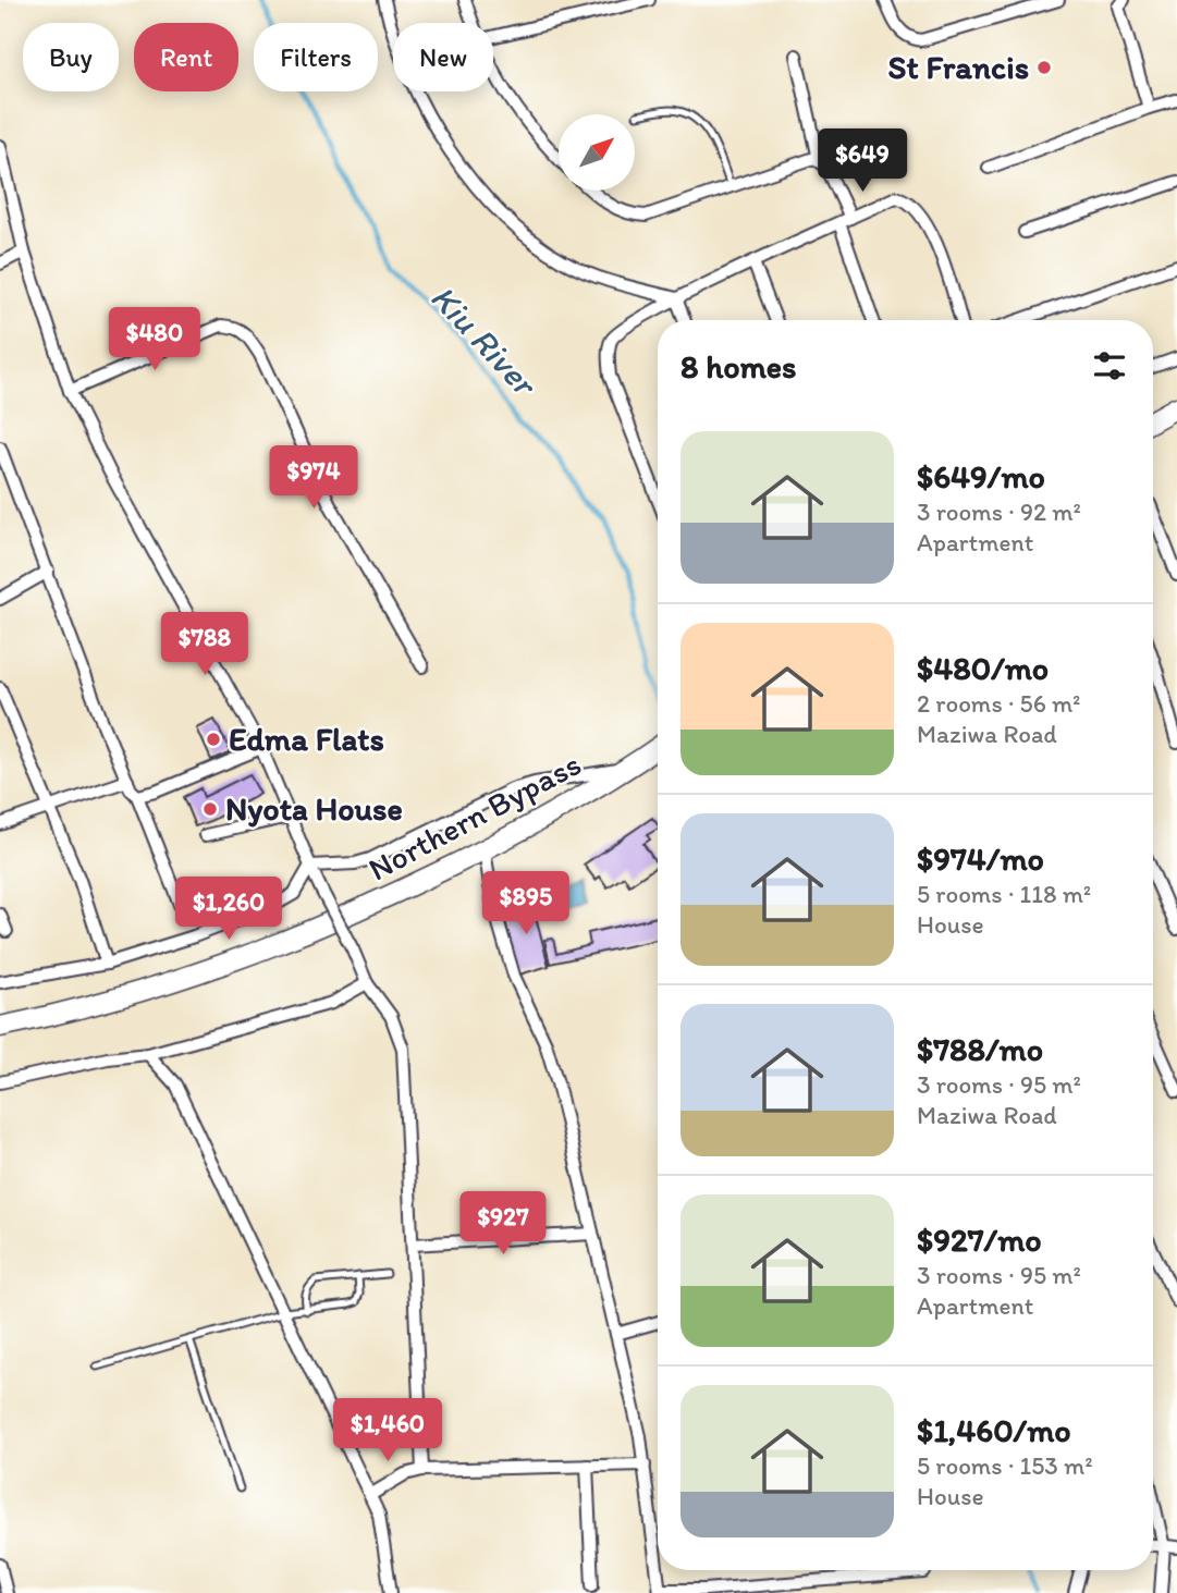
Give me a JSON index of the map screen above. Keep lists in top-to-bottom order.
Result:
{
  "streets": {
    "main road": ["Northern Bypass"]
  },
  "water": ["Kiu River"],
  "places": ["St Francis", "Edma Flats", "Nyota House"],
  "north": "top right",
  "page": {
    "chip": [
      "Buy",
      "Rent",
      "Filters",
      "New"
    ],
    "price": [
      "$649",
      "$480",
      "$974",
      "$788",
      "$895",
      "$1,260",
      "$927",
      "$1,460"
    ],
    "heading": "8 homes",
    "list": [
      {
        "name": "$649/mo",
        "note": "3 rooms · 92 m² · Apartment"
      },
      {
        "name": "$480/mo",
        "note": "2 rooms · 56 m² · Maziwa Road"
      },
      {
        "name": "$974/mo",
        "note": "5 rooms · 118 m² · House"
      },
      {
        "name": "$788/mo",
        "note": "3 rooms · 95 m² · Maziwa Road"
      },
      {
        "name": "$927/mo",
        "note": "3 rooms · 95 m² · Apartment"
      },
      {
        "name": "$1,460/mo",
        "note": "5 rooms · 153 m² · House"
      }
    ]
  }
}
